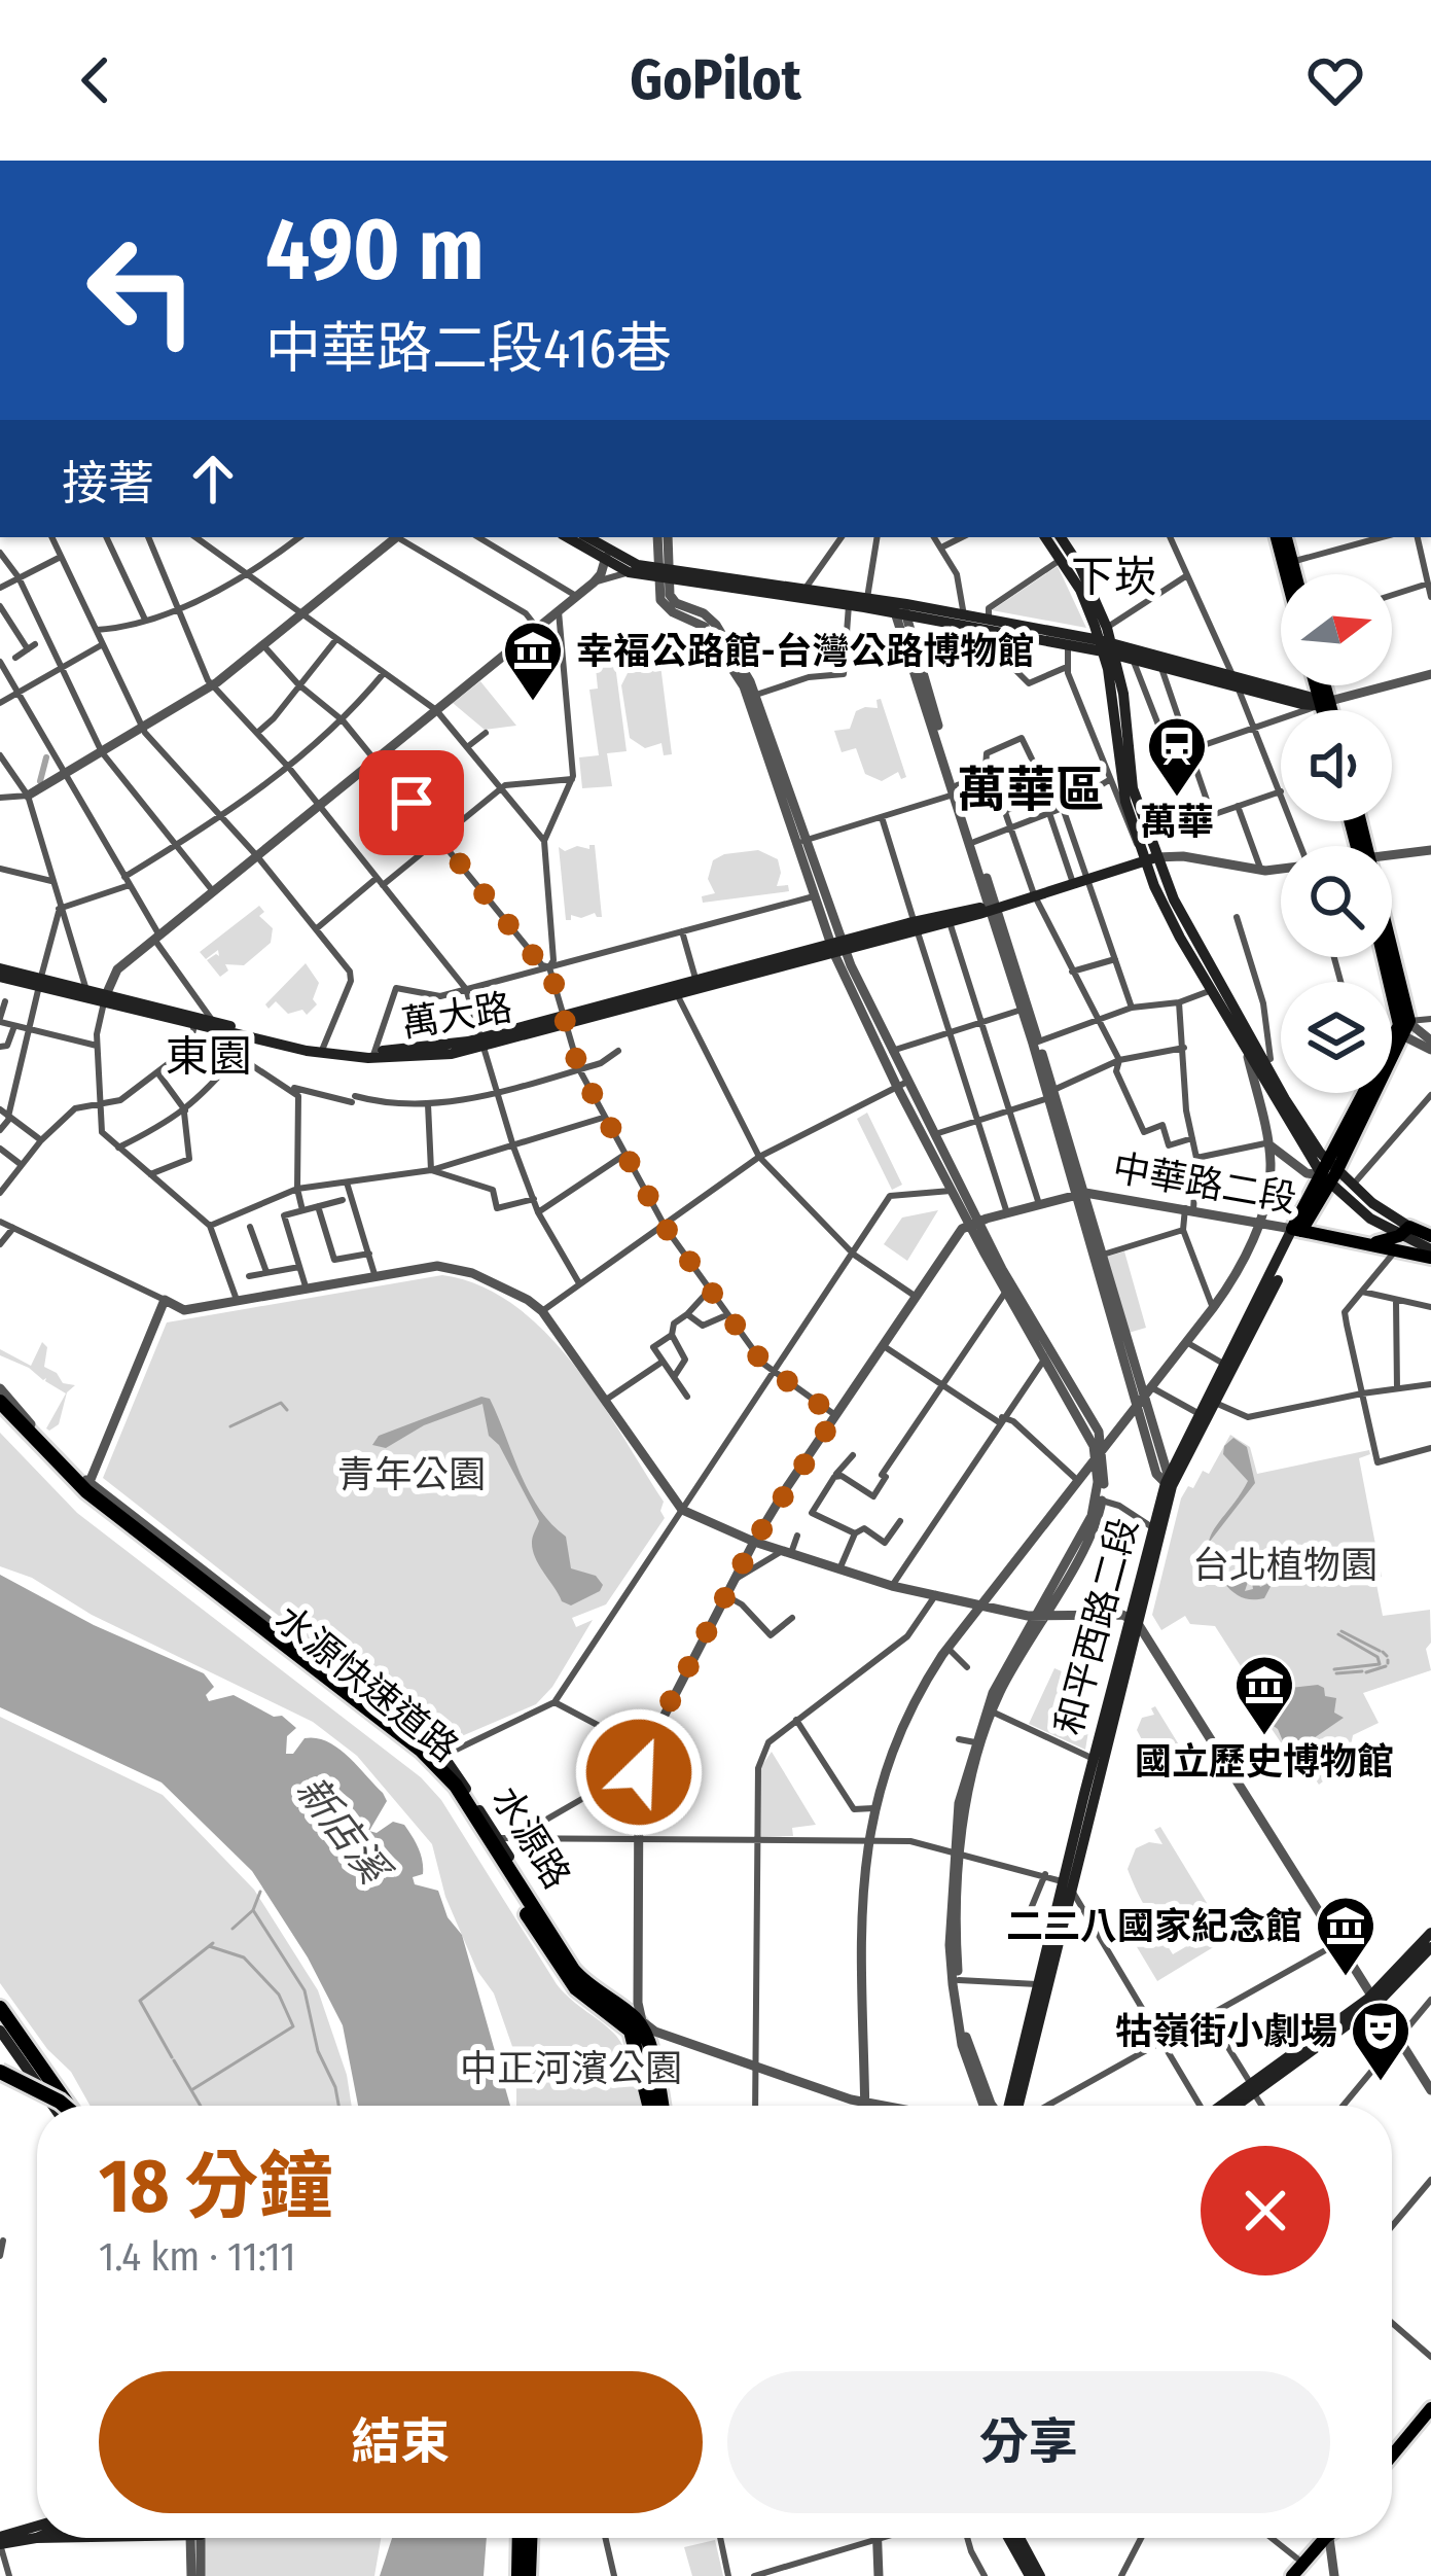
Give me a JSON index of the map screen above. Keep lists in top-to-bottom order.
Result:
{
  "streets": {
    "highway": ["水源快速道路"],
    "main road": [
      "萬大路",
      "中華路二段",
      "和平西路二段",
      "水源路"
    ]
  },
  "crossings": [
    ["中華路二段", "和平西路二段"],
    ["水源快速道路", "水源路"]
  ],
  "districts": ["下崁", "萬華區", "東園"],
  "water": ["新店溪"],
  "parks": ["青年公園", "台北植物園", "中正河濱公園"],
  "places": {
    "museum": ["幸福公路館-台灣公路博物館", "國立歷史博物館", "二二八國家紀念館"],
    "station": ["萬華"],
    "theatre": ["牯嶺街小劇場"]
  },
  "north": "right",
  "page": {
    "header": "GoPilot",
    "turn": ["490 m", "中華路二段416巷"],
    "then": "接著",
    "heading": ["18 分鐘", "1.4 km · 11:11"],
    "buttons": ["結束", "分享"]
  }
}
